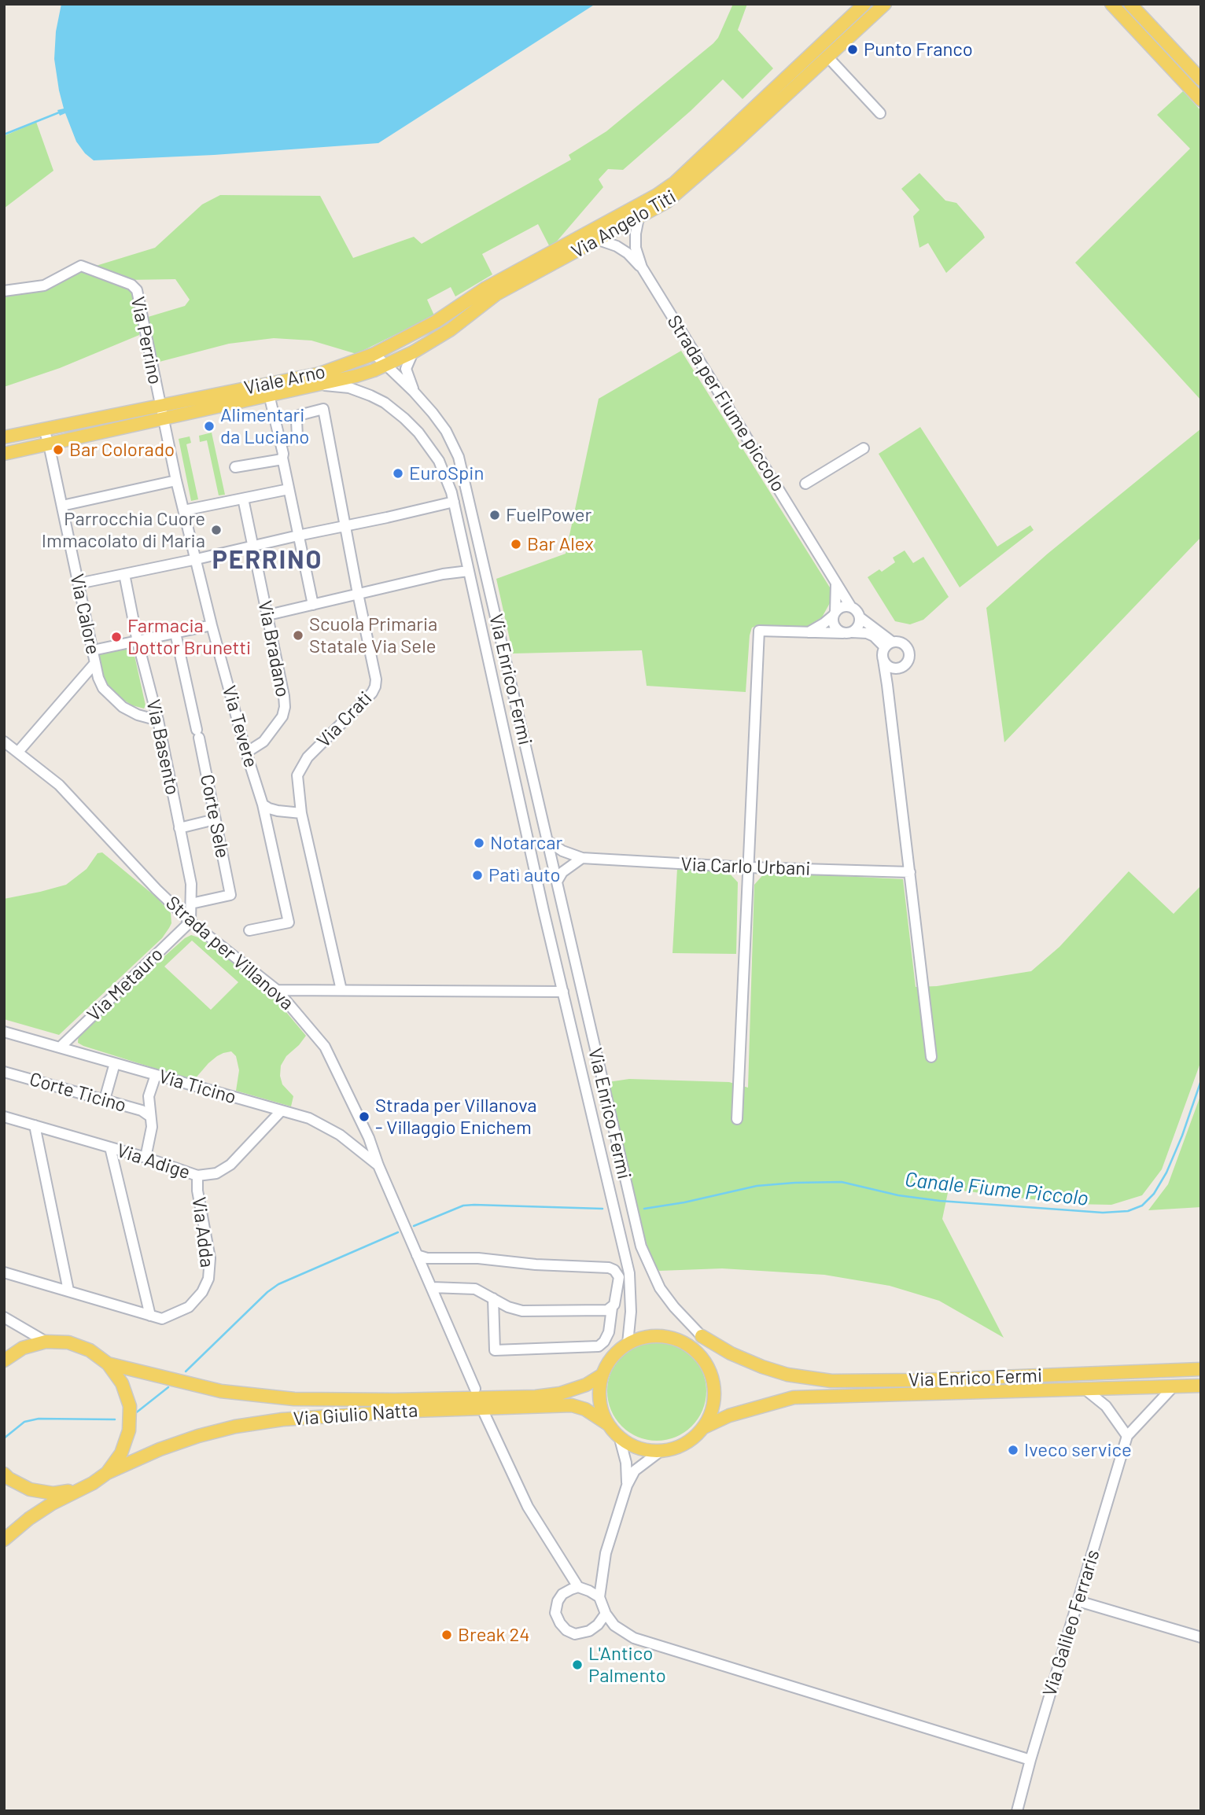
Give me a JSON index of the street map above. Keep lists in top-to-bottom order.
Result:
{
  "streets": {
    "main road": [
      "Via Angelo Titi",
      "Viale Arno",
      "Via Enrico Fermi",
      "Via Giulio Natta"
    ],
    "street": [
      "Via Perrino",
      "Strada per Fiume piccolo",
      "Via Calore",
      "Via Bradano",
      "Via Crati",
      "Via Tevere",
      "Via Basento",
      "Corte Sele",
      "Via Carlo Urbani",
      "Strada per Villanova",
      "Via Metauro",
      "Via Ticino",
      "Corte Ticino",
      "Via Adige",
      "Via Adda",
      "Via Galileo Ferraris"
    ]
  },
  "crossings": [
    ["Via Angelo Titi", "Viale Arno"],
    ["Via Angelo Titi", "Strada per Fiume piccolo"],
    ["Via Angelo Titi", "Via Enrico Fermi"],
    ["Via Perrino", "Viale Arno"],
    ["Via Perrino", "Via Tevere"],
    ["Viale Arno", "Via Calore"],
    ["Viale Arno", "Via Enrico Fermi"],
    ["Viale Arno", "Via Tevere"],
    ["Via Calore", "Via Basento"],
    ["Via Bradano", "Via Tevere"],
    ["Via Enrico Fermi", "Via Carlo Urbani"],
    ["Via Enrico Fermi", "Via Giulio Natta"],
    ["Via Basento", "Corte Sele"],
    ["Via Basento", "Strada per Villanova"],
    ["Via Basento", "Via Metauro"],
    ["Strada per Villanova", "Via Metauro"],
    ["Strada per Villanova", "Via Ticino"],
    ["Via Metauro", "Via Ticino"],
    ["Via Ticino", "Via Adige"],
    ["Via Adige", "Via Adda"]
  ],
  "districts": ["PERRINO"],
  "water": ["Canale Fiume Piccolo"],
  "places": [
    "Punto Franco",
    "Alimentari da Luciano",
    "Bar Colorado",
    "EuroSpin",
    "FuelPower",
    "Parrocchia Cuore Immacolato di Maria",
    "Bar Alex",
    "Scuola Primaria Statale Via Sele",
    "Farmacia Dottor Brunetti",
    "Notarcar",
    "Patì auto",
    "Strada per Villanova - Villaggio Enichem",
    "Iveco service",
    "Break 24",
    "L'Antico Palmento"
  ]
}
